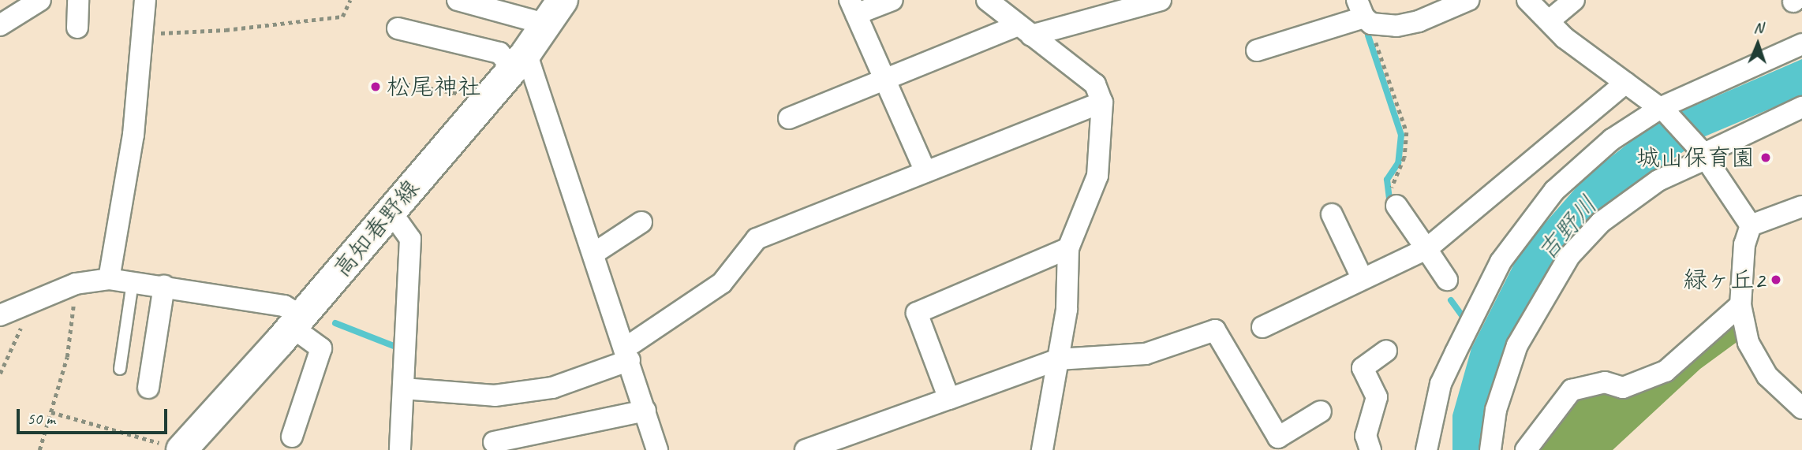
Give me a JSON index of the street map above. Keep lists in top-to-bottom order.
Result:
{
  "streets": {
    "main road": ["高知春野線"]
  },
  "water": ["吉野川"],
  "places": ["松尾神社", "城山保育園", "緑ヶ丘2"],
  "scale_bar": "50 m",
  "north": "top"
}
